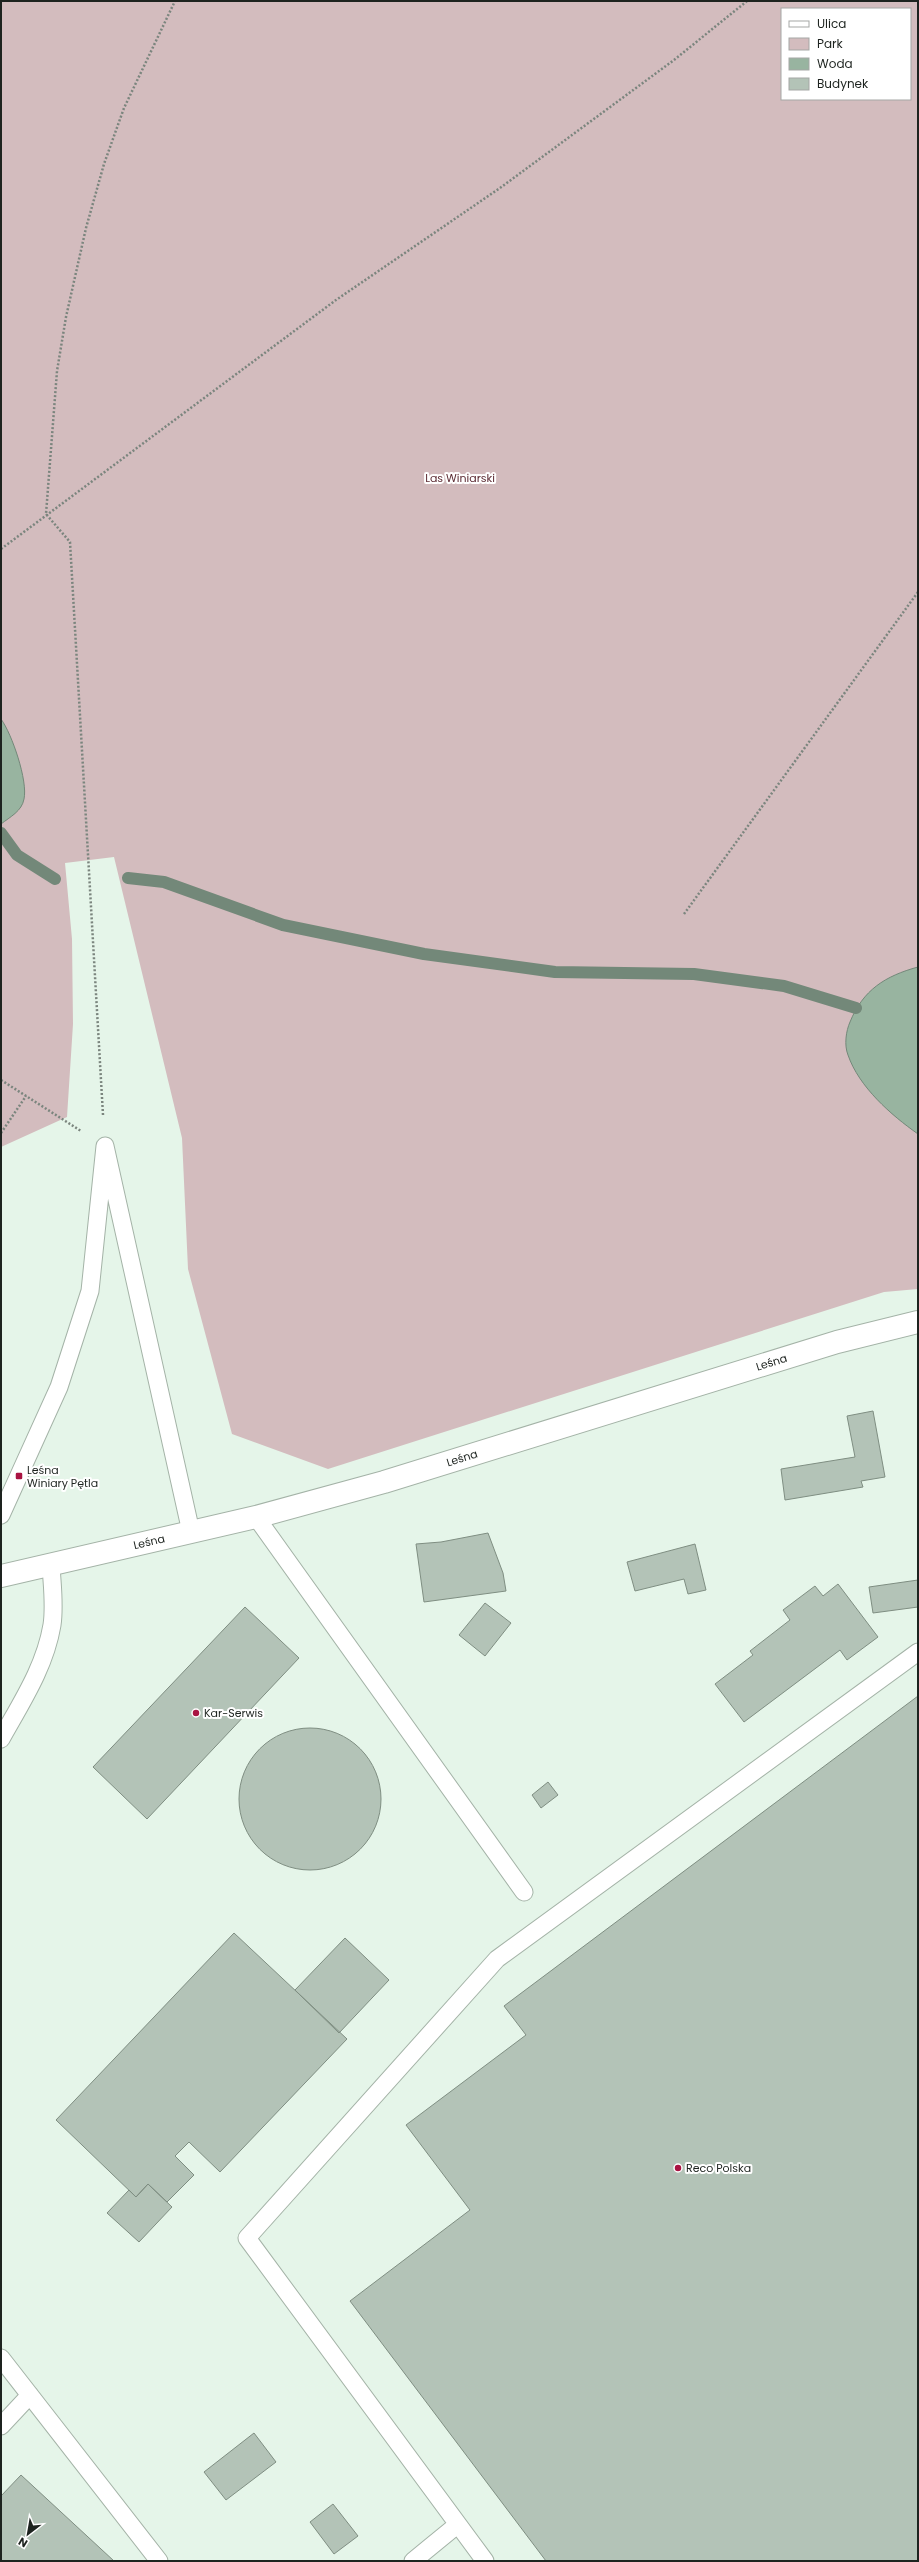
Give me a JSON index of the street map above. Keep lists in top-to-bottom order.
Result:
{
  "streets": {
    "street": ["Leśna"]
  },
  "parks": ["Las Winiarski"],
  "places": {
    "transit": ["Leśna Winiary Pętla"],
    "other": ["Kar-Serwis", "Reco Polska"]
  },
  "legend": [
    "Ulica",
    "Park",
    "Woda",
    "Budynek"
  ],
  "north": "bottom left"
}
